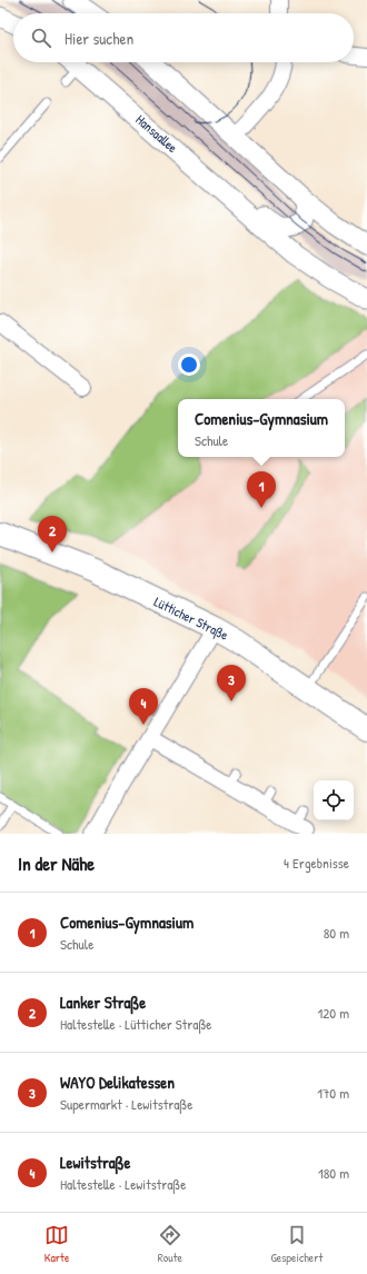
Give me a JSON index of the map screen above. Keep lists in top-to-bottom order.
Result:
{
  "streets": {
    "main road": ["Lütticher Straße"],
    "street": ["Hansaallee"]
  },
  "page": {
    "search": "Hier suchen",
    "popup": ["Comenius-Gymnasium", "Schule"],
    "pins": [
      "1",
      "2",
      "3",
      "4"
    ],
    "heading": ["In der Nähe", "4 Ergebnisse"],
    "list": [
      {
        "mark": "1",
        "name": "Comenius-Gymnasium",
        "note": "Schule",
        "value": "80 m"
      },
      {
        "mark": "2",
        "name": "Lanker Straße",
        "note": "Haltestelle · Lütticher Straße",
        "value": "120 m"
      },
      {
        "mark": "3",
        "name": "WAYO Delikatessen",
        "note": "Supermarkt · Lewitstraße",
        "value": "170 m"
      },
      {
        "mark": "4",
        "name": "Lewitstraße",
        "note": "Haltestelle · Lewitstraße",
        "value": "180 m"
      }
    ],
    "nav": ["Karte", "Route", "Gespeichert"]
  }
}
